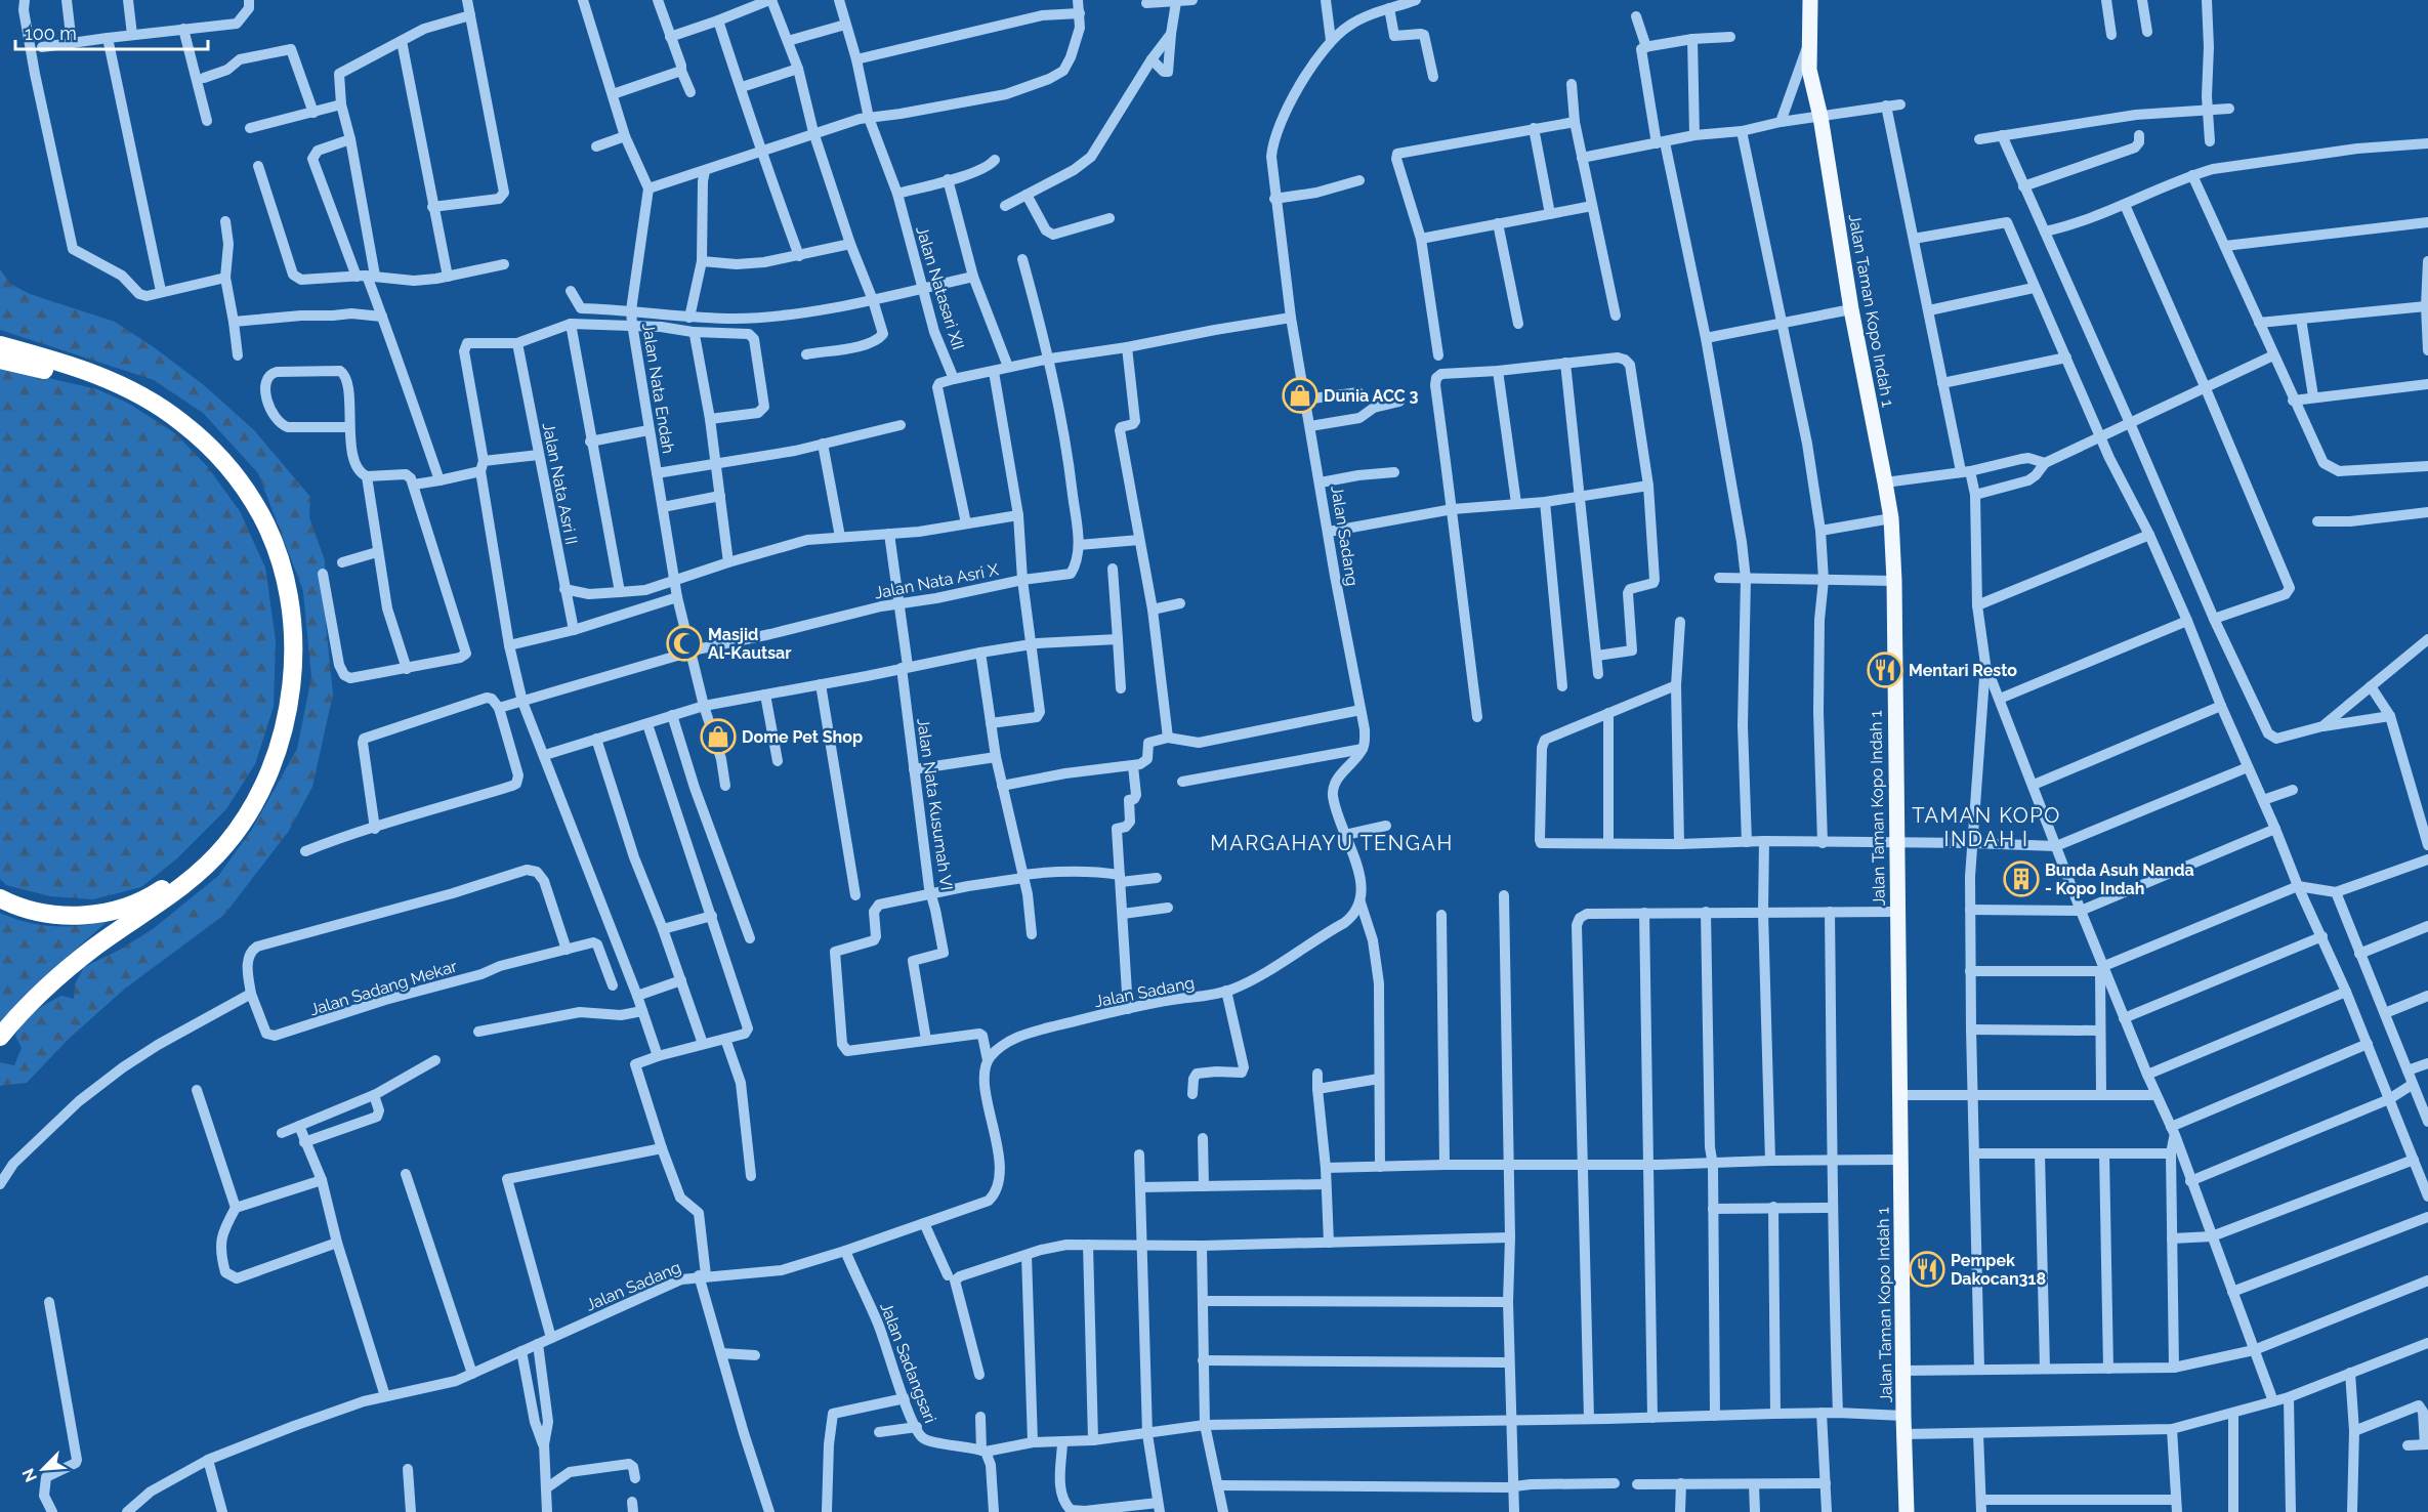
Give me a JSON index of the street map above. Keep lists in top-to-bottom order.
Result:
{
  "streets": {
    "main road": ["Jalan Taman Kopo Indah 1"],
    "street": [
      "Jalan Natasari XII",
      "Jalan Nata Endah",
      "Jalan Nata Asri II",
      "Jalan Sadang",
      "Jalan Nata Asri X",
      "Jalan Nata Kusumah VI",
      "Jalan Sadang Mekar",
      "Jalan Sadangsari"
    ]
  },
  "crossings": [
    ["Jalan Nata Endah", "Jalan Nata Asri X"],
    ["Jalan Sadang", "Jalan Sadangsari"],
    ["Jalan Nata Asri X", "Jalan Nata Kusumah VI"]
  ],
  "districts": ["TAMAN KOPO INDAH I", "MARGAHAYU TENGAH"],
  "places": {
    "shop": ["Dunia ACC 3", "Dome Pet Shop"],
    "mosque": ["Masjid Al-Kautsar"],
    "restaurant": ["Mentari Resto", "Pempek Dakocan318"],
    "building": ["Bunda Asuh Nanda - Kopo Indah"]
  },
  "scale_bar": "100 m",
  "north": "bottom left"
}
